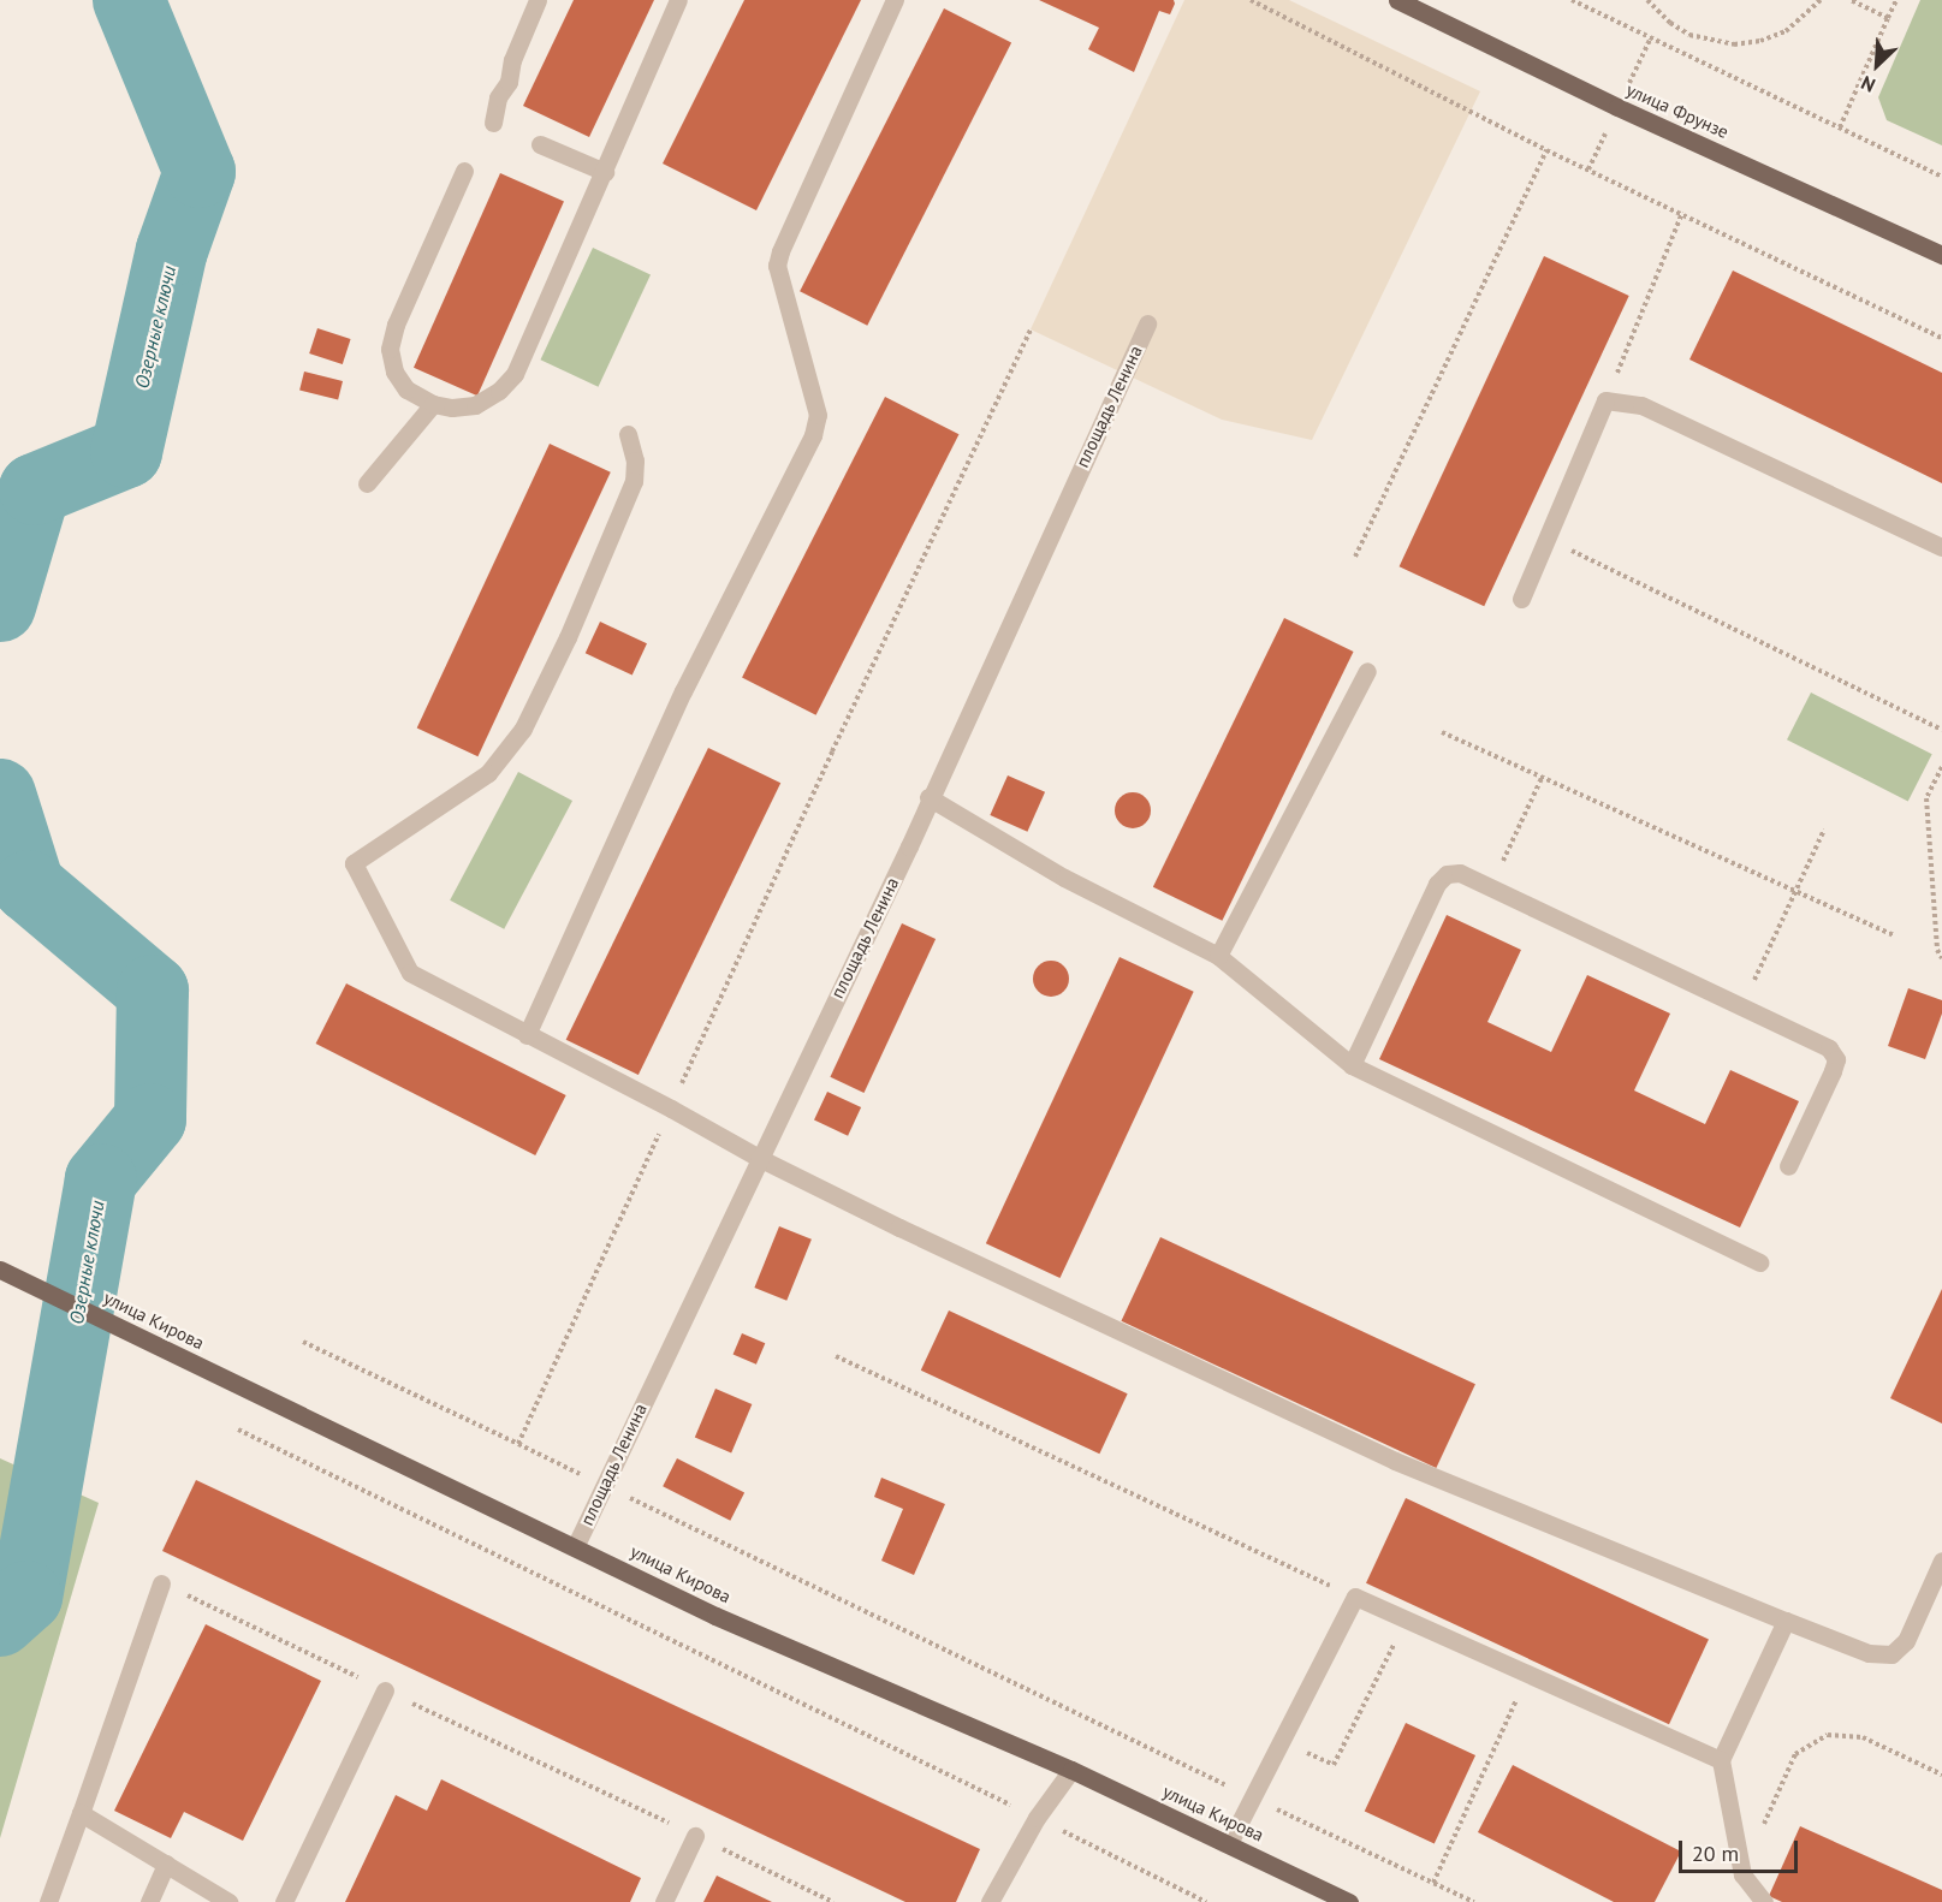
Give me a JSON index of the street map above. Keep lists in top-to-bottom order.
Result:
{
  "streets": {
    "main road": ["улица Фрунзе", "улица Кирова"],
    "street": ["площадь Ленина"]
  },
  "crossings": [
    ["площадь Ленина", "улица Кирова"]
  ],
  "water": ["Озерные ключи"],
  "scale_bar": "20 m",
  "north": "bottom left"
}
